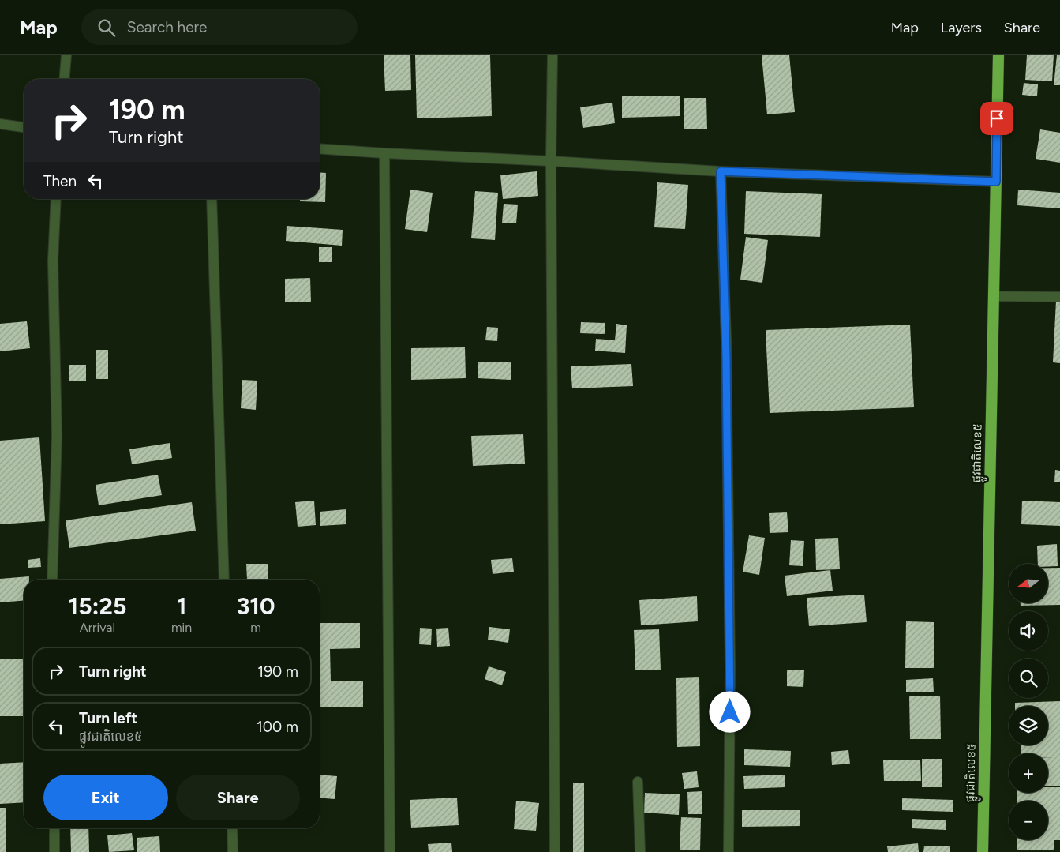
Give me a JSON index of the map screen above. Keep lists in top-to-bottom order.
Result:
{
  "streets": {
    "highway": ["ផ្លូវជាតិលេខ៥"]
  },
  "north": "left",
  "page": {
    "header": "Map",
    "search": "Search here",
    "nav": ["Map", "Layers", "Share"],
    "turn": ["190 m", "Turn right"],
    "then": "Then",
    "map_buttons": ["+", "−"],
    "eta": [
      "15:25",
      "Arrival",
      "1",
      "min",
      "310",
      "m"
    ],
    "list": [
      {
        "name": "Turn right",
        "value": "190 m"
      },
      {
        "name": "Turn left",
        "note": "ផ្លូវជាតិលេខ៥",
        "value": "100 m"
      }
    ],
    "buttons": ["Exit", "Share"]
  }
}
